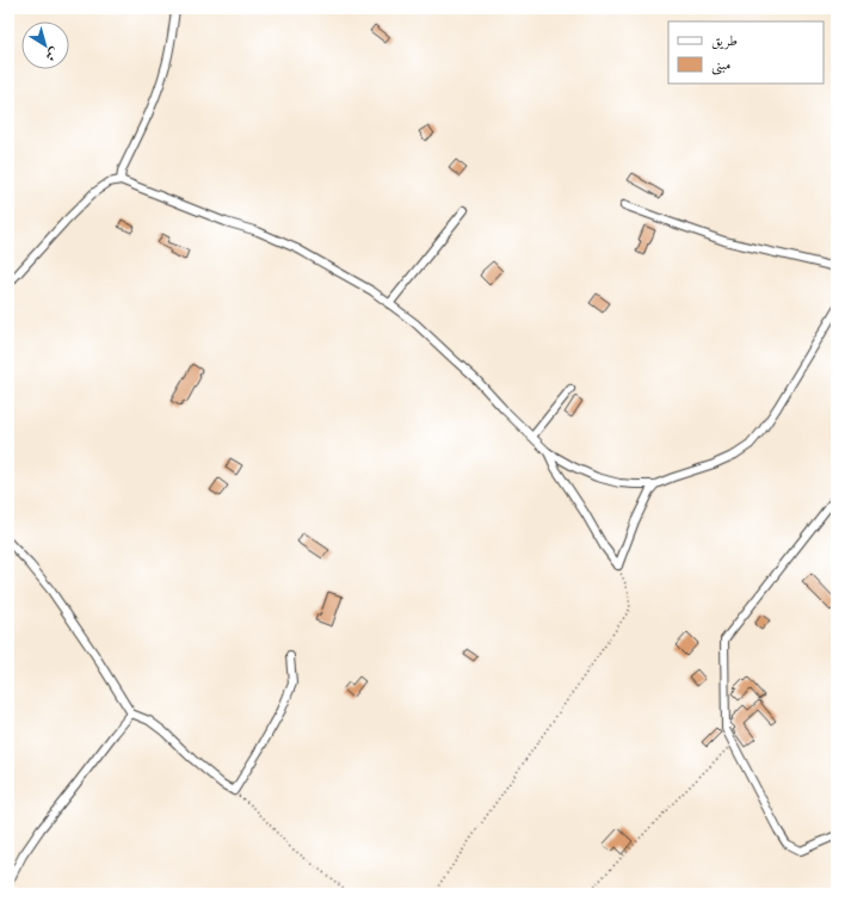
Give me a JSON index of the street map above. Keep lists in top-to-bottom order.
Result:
{
  "legend": ["طريق", "مبنى"],
  "north": "bottom right"
}
